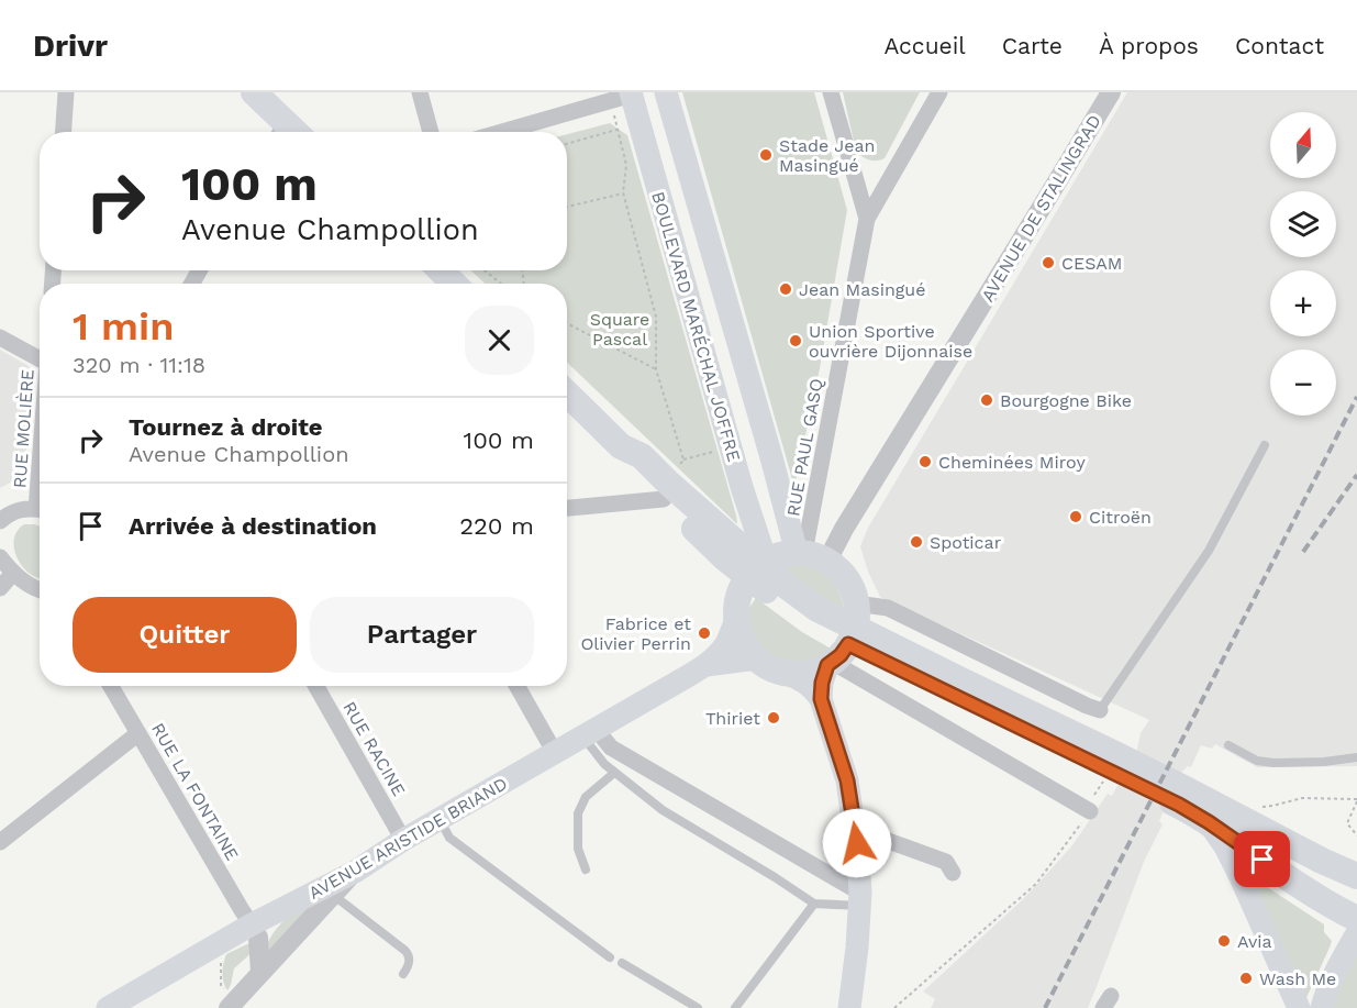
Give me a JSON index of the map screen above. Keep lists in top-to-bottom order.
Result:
{
  "streets": {
    "main road": ["BOULEVARD MARÉCHAL JOFFRE", "AVENUE ARISTIDE BRIAND"],
    "street": [
      "AVENUE DE STALINGRAD",
      "RUE PAUL GASQ",
      "RUE RACINE",
      "RUE LA FONTAINE"
    ]
  },
  "crossings": [
    ["AVENUE DE STALINGRAD", "BOULEVARD MARÉCHAL JOFFRE"],
    ["AVENUE DE STALINGRAD", "RUE PAUL GASQ"],
    ["BOULEVARD MARÉCHAL JOFFRE", "RUE PAUL GASQ"],
    ["RUE RACINE", "AVENUE ARISTIDE BRIAND"],
    ["RUE LA FONTAINE", "AVENUE ARISTIDE BRIAND"]
  ],
  "parks": ["Square Pascal"],
  "places": [
    "Stade Jean Masingué",
    "CESAM",
    "Jean Masingué",
    "Union Sportive ouvrière Dijonnaise",
    "Bourgogne Bike",
    "Cheminées Miroy",
    "Citroën",
    "Spoticar",
    "Fabrice et Olivier Perrin",
    "Thiriet",
    "Avia",
    "Wash Me"
  ],
  "north": "top",
  "page": {
    "header": "Drivr",
    "nav": [
      "Accueil",
      "Carte",
      "À propos",
      "Contact"
    ],
    "map_buttons": ["+", "−"],
    "turn": ["100 m", "Avenue Champollion"],
    "heading": ["1 min", "320 m · 11:18"],
    "list": [
      {
        "name": "Tournez à droite",
        "note": "Avenue Champollion",
        "value": "100 m"
      },
      {
        "name": "Arrivée à destination",
        "value": "220 m"
      }
    ],
    "buttons": ["Quitter", "Partager"]
  }
}
